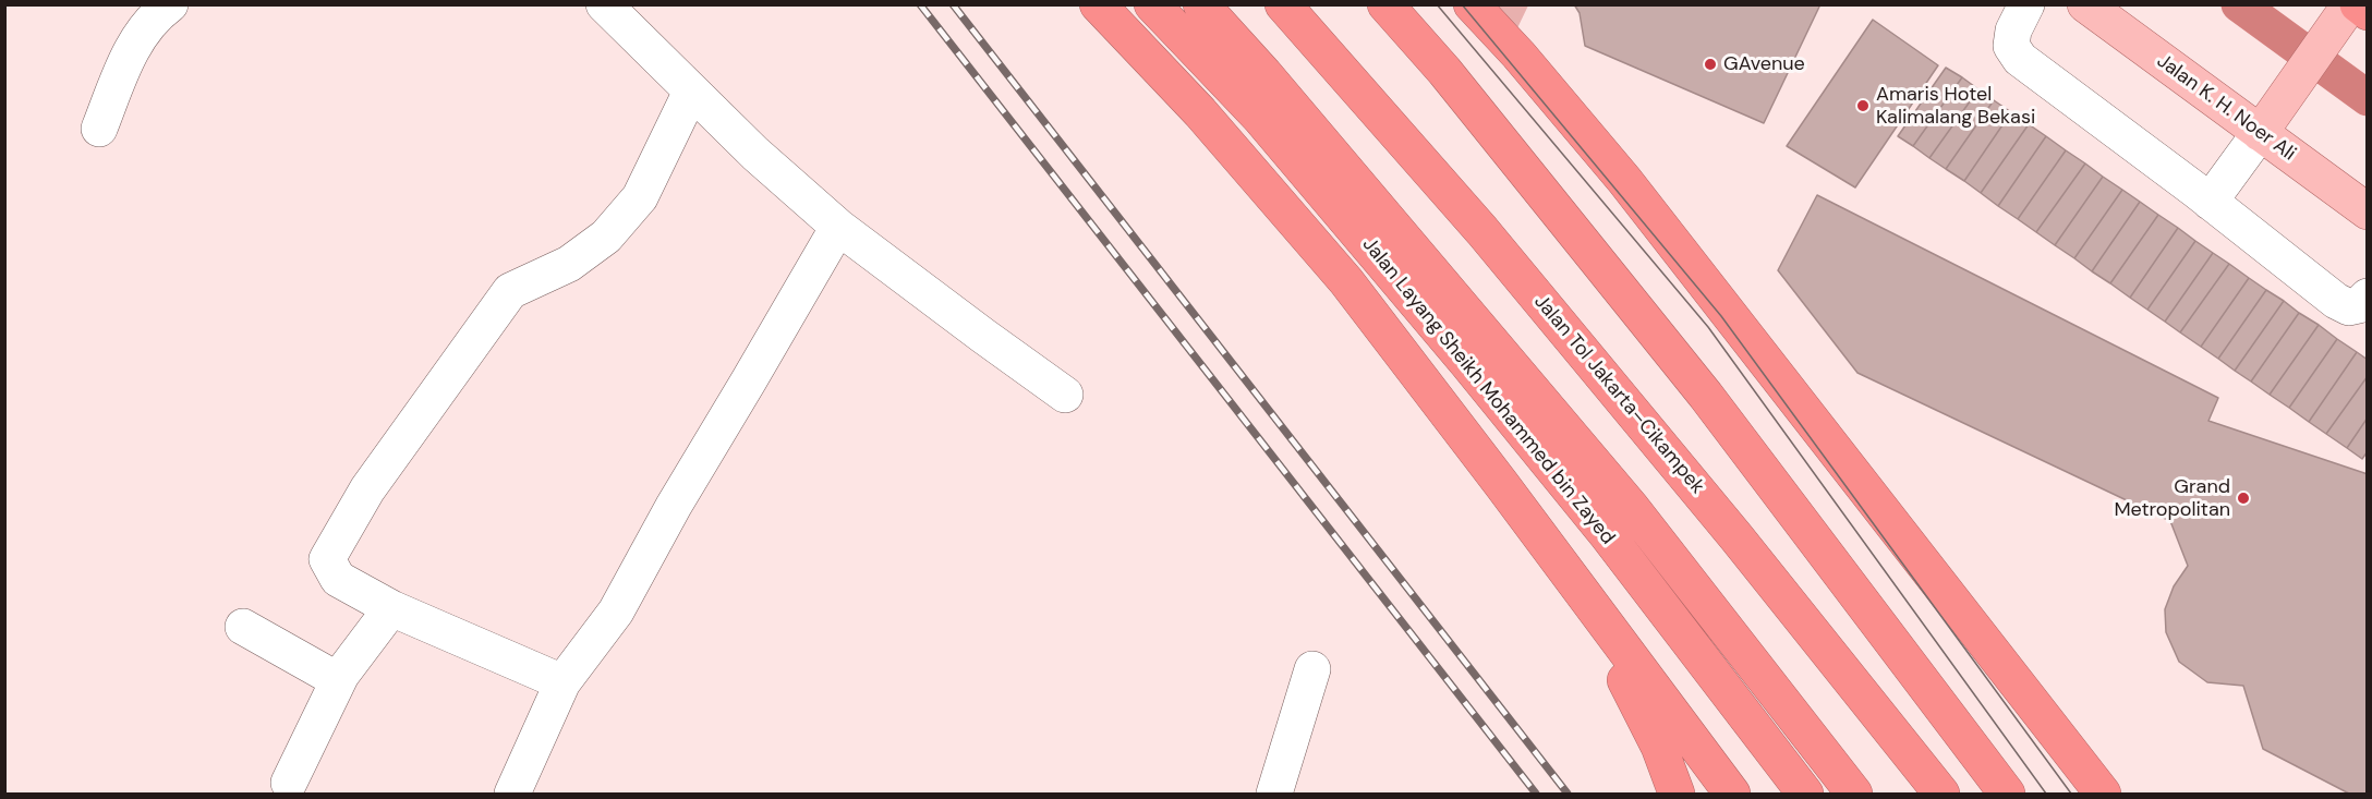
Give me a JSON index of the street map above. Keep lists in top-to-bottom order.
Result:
{
  "streets": {
    "highway": ["Jalan Layang Sheikh Mohammed bin Zayed", "Jalan Tol Jakarta–Cikampek"],
    "main road": ["Jalan K. H. Noer Ali"]
  },
  "places": ["GAvenue", "Amaris Hotel Kalimalang Bekasi", "Grand Metropolitan"]
}
